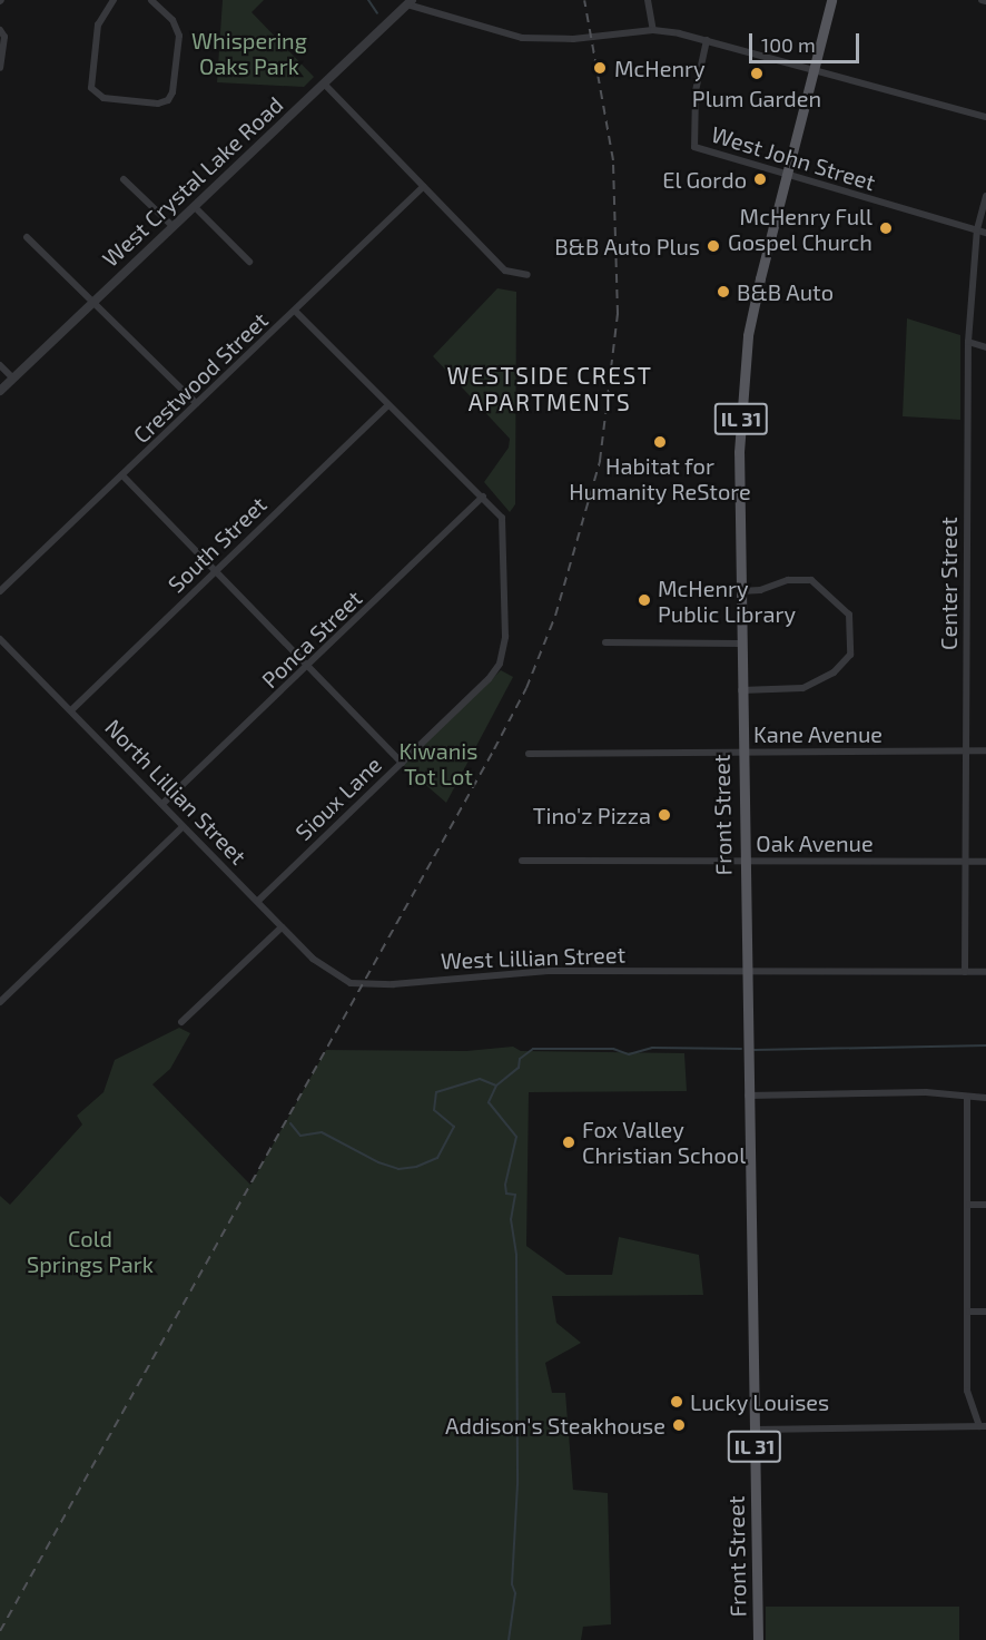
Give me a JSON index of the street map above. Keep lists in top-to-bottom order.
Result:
{
  "streets": {
    "main road": ["IL 31", "Front Street"],
    "street": [
      "West John Street",
      "West Crystal Lake Road",
      "Crestwood Street",
      "South Street",
      "Center Street",
      "Ponca Street",
      "Kane Avenue",
      "North Lillian Street",
      "Sioux Lane",
      "Oak Avenue",
      "West Lillian Street"
    ]
  },
  "crossings": [
    ["West John Street", "Center Street"],
    ["West John Street", "Front Street"],
    ["Crestwood Street", "Sioux Lane"],
    ["South Street", "North Lillian Street"],
    ["South Street", "Sioux Lane"],
    ["Center Street", "Kane Avenue"],
    ["Center Street", "Oak Avenue"],
    ["Center Street", "West Lillian Street"],
    ["Ponca Street", "North Lillian Street"],
    ["Ponca Street", "Sioux Lane"],
    ["Kane Avenue", "Front Street"],
    ["North Lillian Street", "Sioux Lane"],
    ["North Lillian Street", "West Lillian Street"],
    ["Front Street", "Oak Avenue"],
    ["Front Street", "West Lillian Street"]
  ],
  "districts": ["WESTSIDE CREST APARTMENTS"],
  "parks": ["Whispering Oaks Park", "Kiwanis Tot Lot", "Cold Springs Park"],
  "places": [
    "McHenry",
    "Plum Garden",
    "El Gordo",
    "McHenry Full Gospel Church",
    "B&B Auto Plus",
    "B&B Auto",
    "Habitat for Humanity ReStore",
    "McHenry Public Library",
    "Tino'z Pizza",
    "Fox Valley Christian School",
    "Lucky Louises",
    "Addison's Steakhouse"
  ],
  "scale_bar": "100 m"
}
